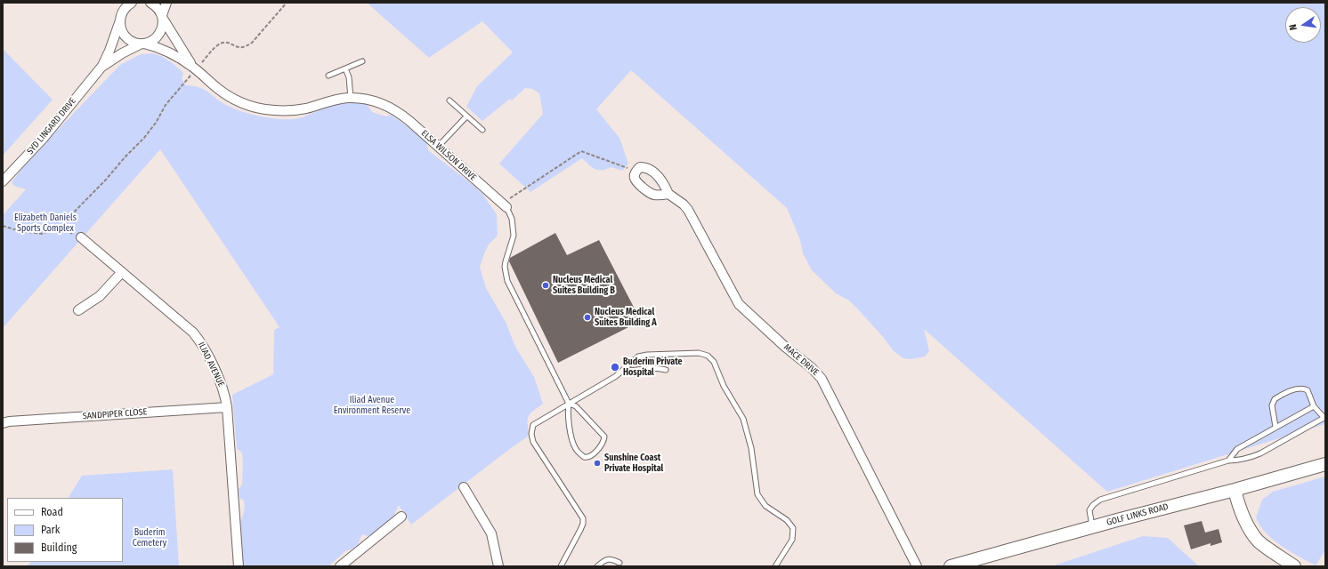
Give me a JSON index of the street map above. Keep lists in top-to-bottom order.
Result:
{
  "streets": {
    "main road": ["GOLF LINKS ROAD"],
    "street": [
      "SYD LINGARD DRIVE",
      "ELSA WILSON DRIVE",
      "MACE DRIVE",
      "ILIAD AVENUE",
      "SANDPIPER CLOSE"
    ]
  },
  "crossings": [
    ["SYD LINGARD DRIVE", "ELSA WILSON DRIVE"],
    ["ILIAD AVENUE", "SANDPIPER CLOSE"]
  ],
  "parks": ["Elizabeth Daniels Sports Complex", "Iliad Avenue Environment Reserve", "Buderim Cemetery"],
  "places": [
    "Nucleus Medical Suites Building B",
    "Nucleus Medical Suites Building A",
    "Buderim Private Hospital",
    "Sunshine Coast Private Hospital"
  ],
  "legend": ["Road", "Park", "Building"],
  "north": "left"
}
